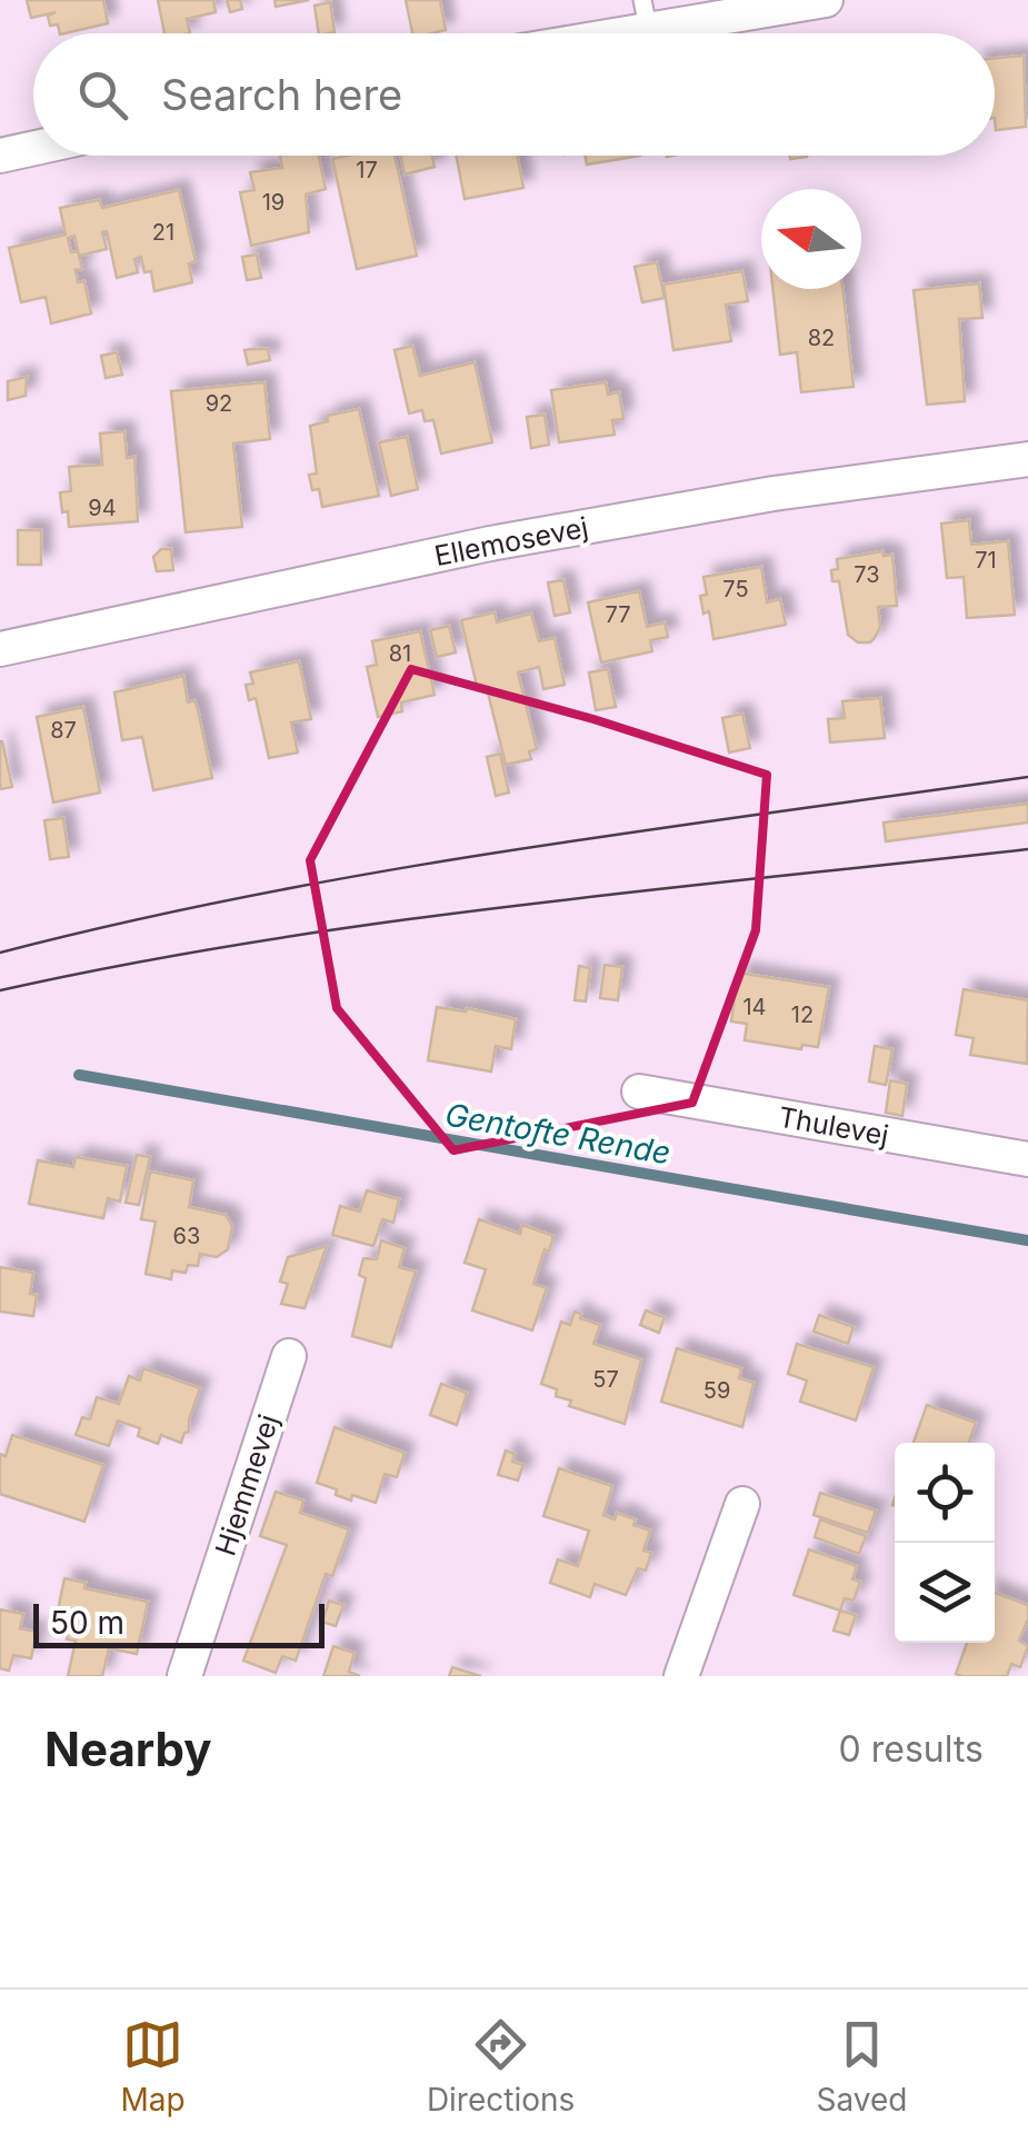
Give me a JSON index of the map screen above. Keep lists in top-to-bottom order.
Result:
{
  "streets": {
    "street": ["Ellemosevej", "Thulevej", "Hjemmevej"]
  },
  "water": ["Gentofte Rende"],
  "house_numbers": [
    "17",
    "19",
    "21",
    "82",
    "92",
    "94",
    "71",
    "73",
    "75",
    "77",
    "81",
    "87",
    "14",
    "12",
    "63",
    "57",
    "59"
  ],
  "scale_bar": "50 m",
  "north": "left",
  "page": {
    "search": "Search here",
    "scale": "50 m",
    "heading": ["Nearby", "0 results"],
    "nav": ["Map", "Directions", "Saved"]
  }
}
